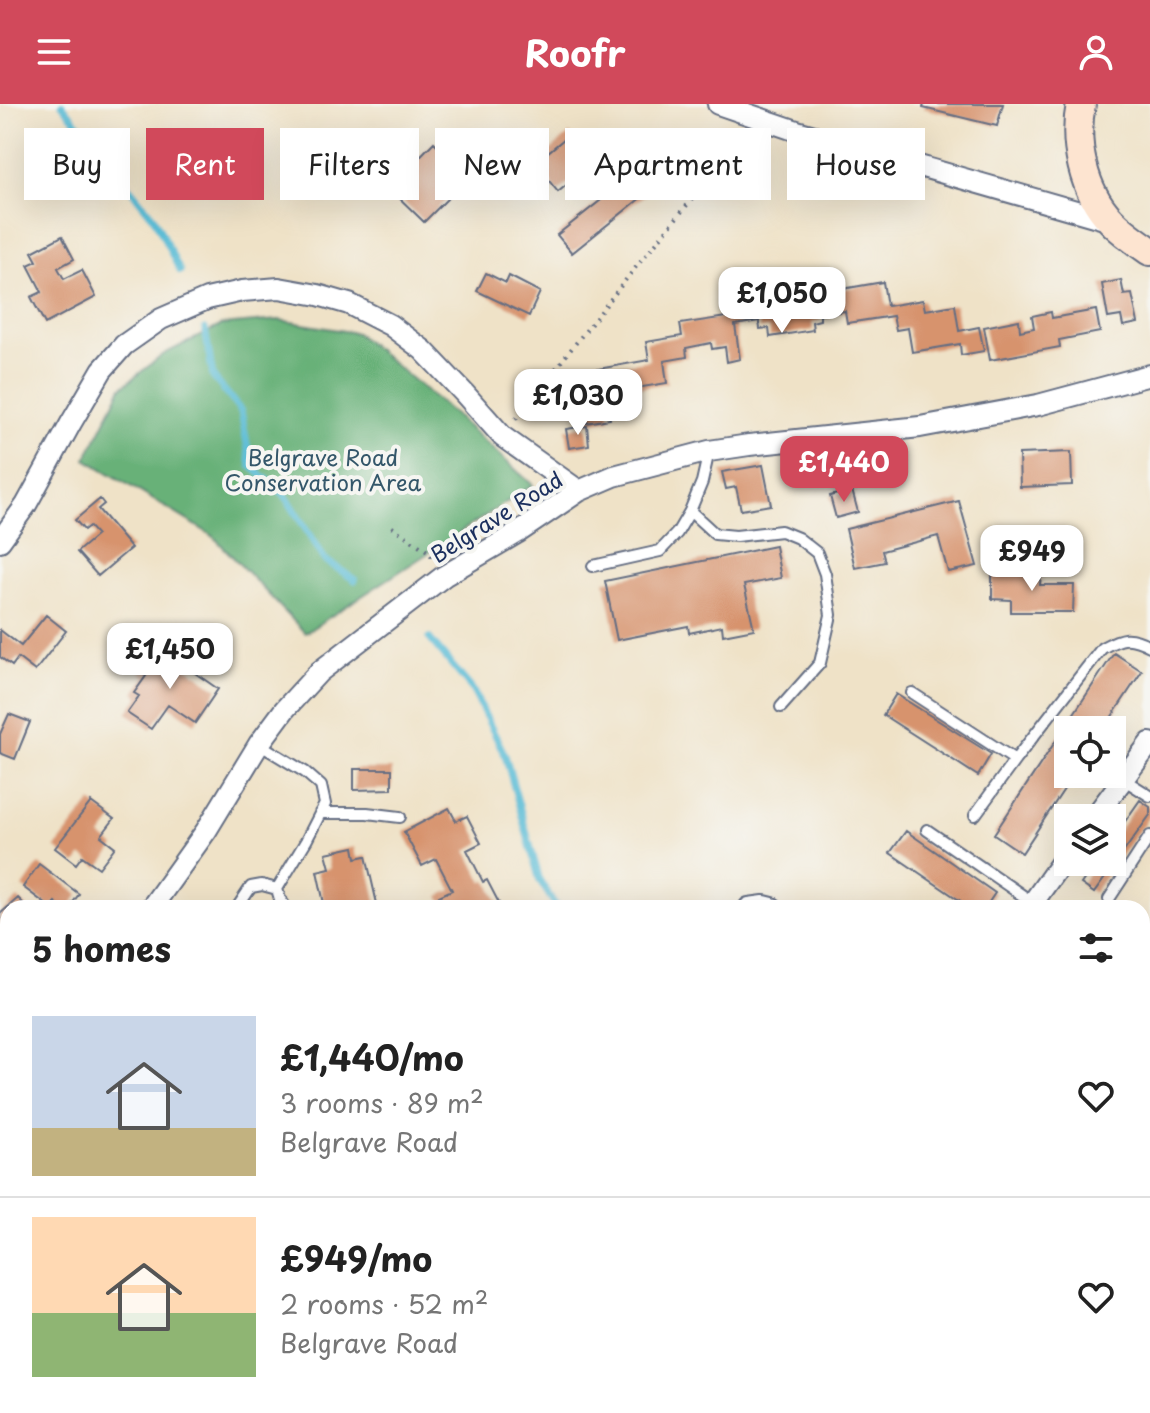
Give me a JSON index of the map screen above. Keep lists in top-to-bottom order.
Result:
{
  "streets": {
    "street": ["Belgrave Road"]
  },
  "parks": ["Belgrave Road Conservation Area"],
  "page": {
    "header": "Roofr",
    "chip": [
      "Buy",
      "Rent",
      "Filters",
      "New",
      "Apartment",
      "House"
    ],
    "price": [
      "£1,050",
      "£1,030",
      "£1,440",
      "£949",
      "£1,450"
    ],
    "heading": "5 homes",
    "list": [
      {
        "name": "£1,440/mo",
        "note": "3 rooms · 89 m² · Belgrave Road"
      },
      {
        "name": "£949/mo",
        "note": "2 rooms · 52 m² · Belgrave Road"
      }
    ]
  }
}
